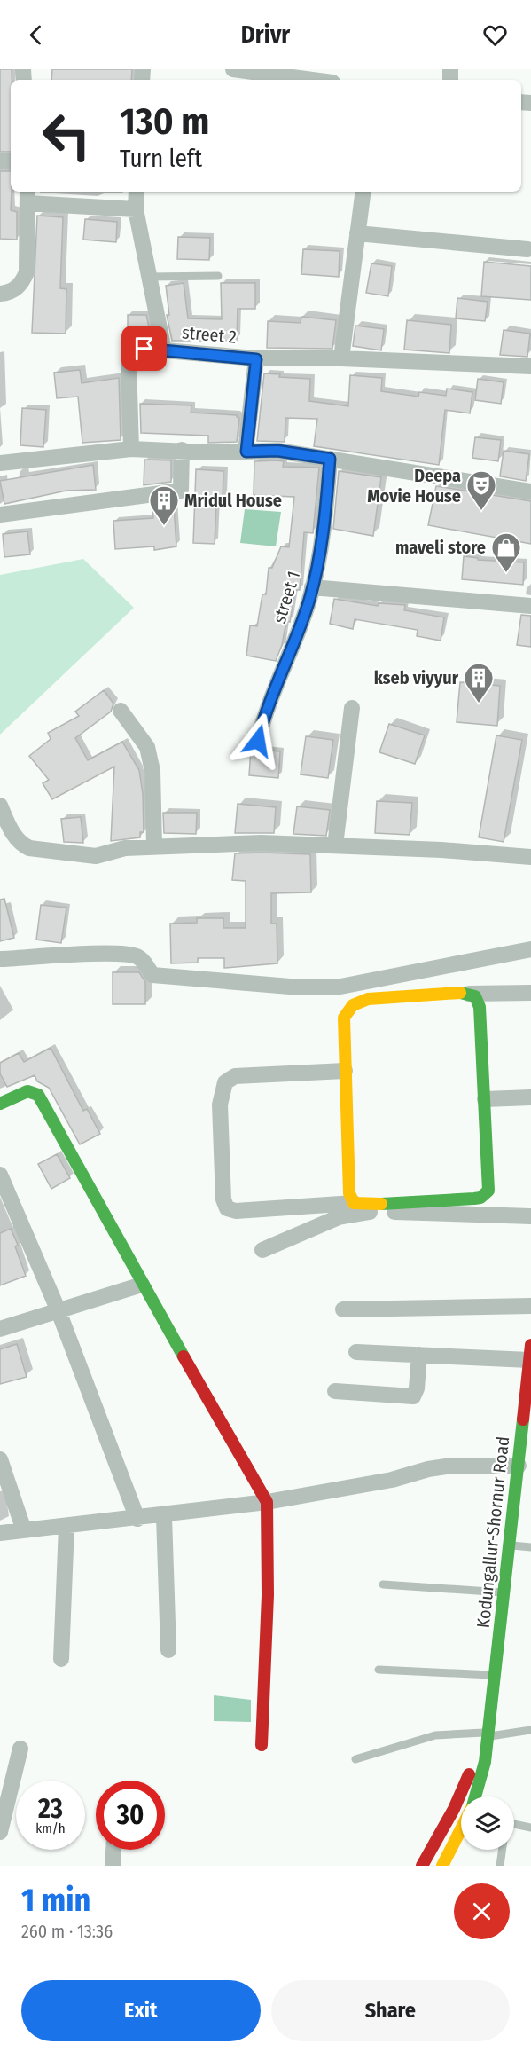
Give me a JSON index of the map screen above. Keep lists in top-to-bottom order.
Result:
{
  "streets": {
    "street": ["street 2", "street 1", "Kodungallur-Shornur Road"]
  },
  "places": {
    "theatre": ["Deepa Movie House"],
    "building": ["Mridul House", "kseb viyyur"],
    "shop": ["maveli store"]
  },
  "page": {
    "header": "Drivr",
    "turn": ["130 m", "Turn left"],
    "speed": "23 km/h",
    "limit": "30",
    "heading": ["1 min", "260 m · 13:36"],
    "buttons": ["Exit", "Share"]
  }
}
